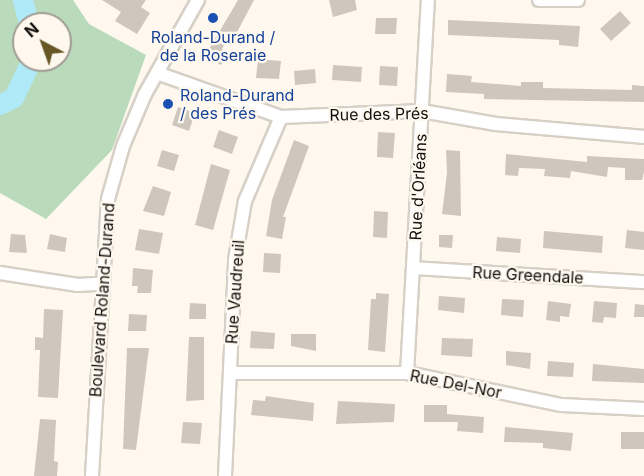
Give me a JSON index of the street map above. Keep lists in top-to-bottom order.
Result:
{
  "streets": {
    "street": [
      "Rue des Prés",
      "Rue d'Orléans",
      "Rue Greendale",
      "Rue Vaudreuil",
      "Boulevard Roland-Durand",
      "Rue Del-Nor"
    ]
  },
  "crossings": [
    ["Rue des Prés", "Rue d'Orléans"],
    ["Rue des Prés", "Rue Vaudreuil"],
    ["Rue des Prés", "Boulevard Roland-Durand"],
    ["Rue d'Orléans", "Rue Greendale"],
    ["Rue d'Orléans", "Rue Del-Nor"],
    ["Rue Vaudreuil", "Rue Del-Nor"]
  ],
  "places": ["Roland-Durand / de la Roseraie", "Roland-Durand / des Prés"],
  "north": "top left"
}
